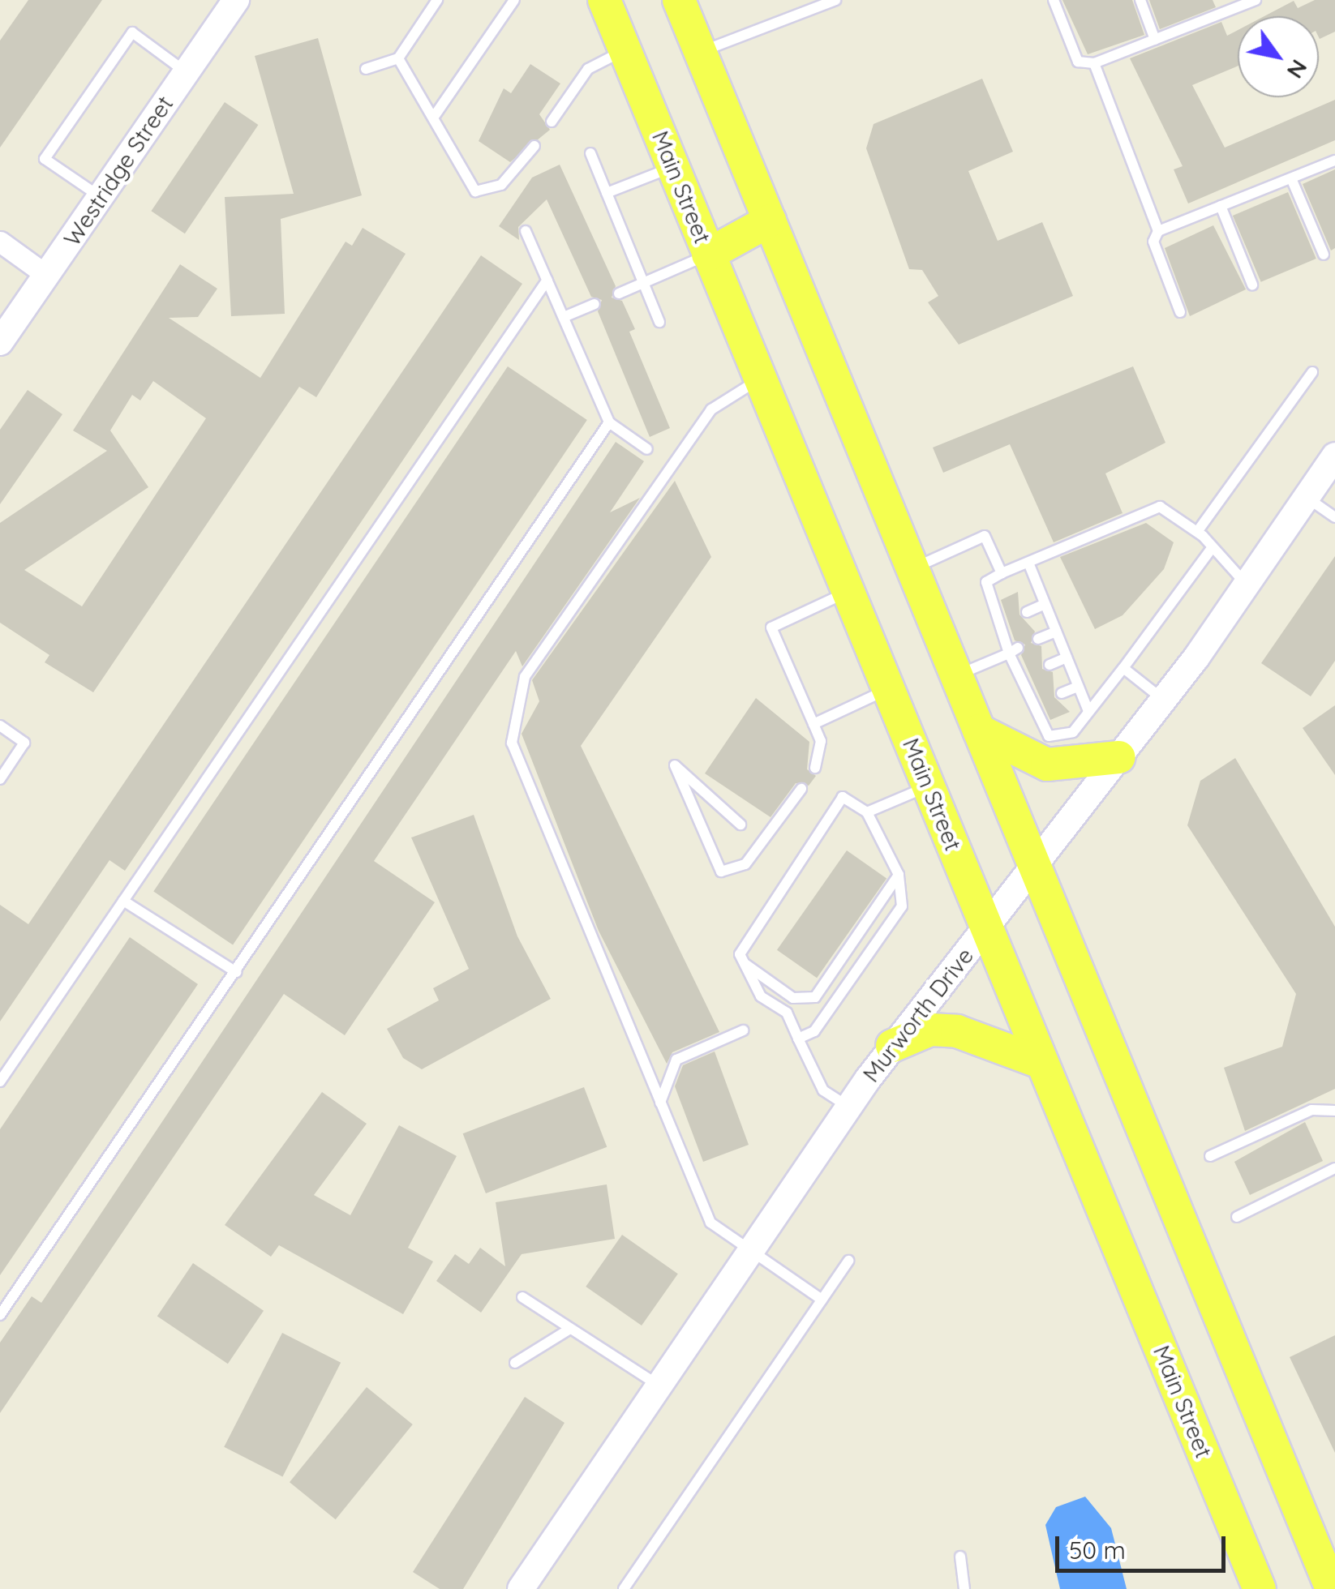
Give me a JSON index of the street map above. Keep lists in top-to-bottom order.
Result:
{
  "streets": {
    "main road": ["Main Street"],
    "street": ["Westridge Street", "Murworth Drive"]
  },
  "crossings": [
    ["Main Street", "Murworth Drive"]
  ],
  "scale_bar": "50 m",
  "north": "bottom right"
}
